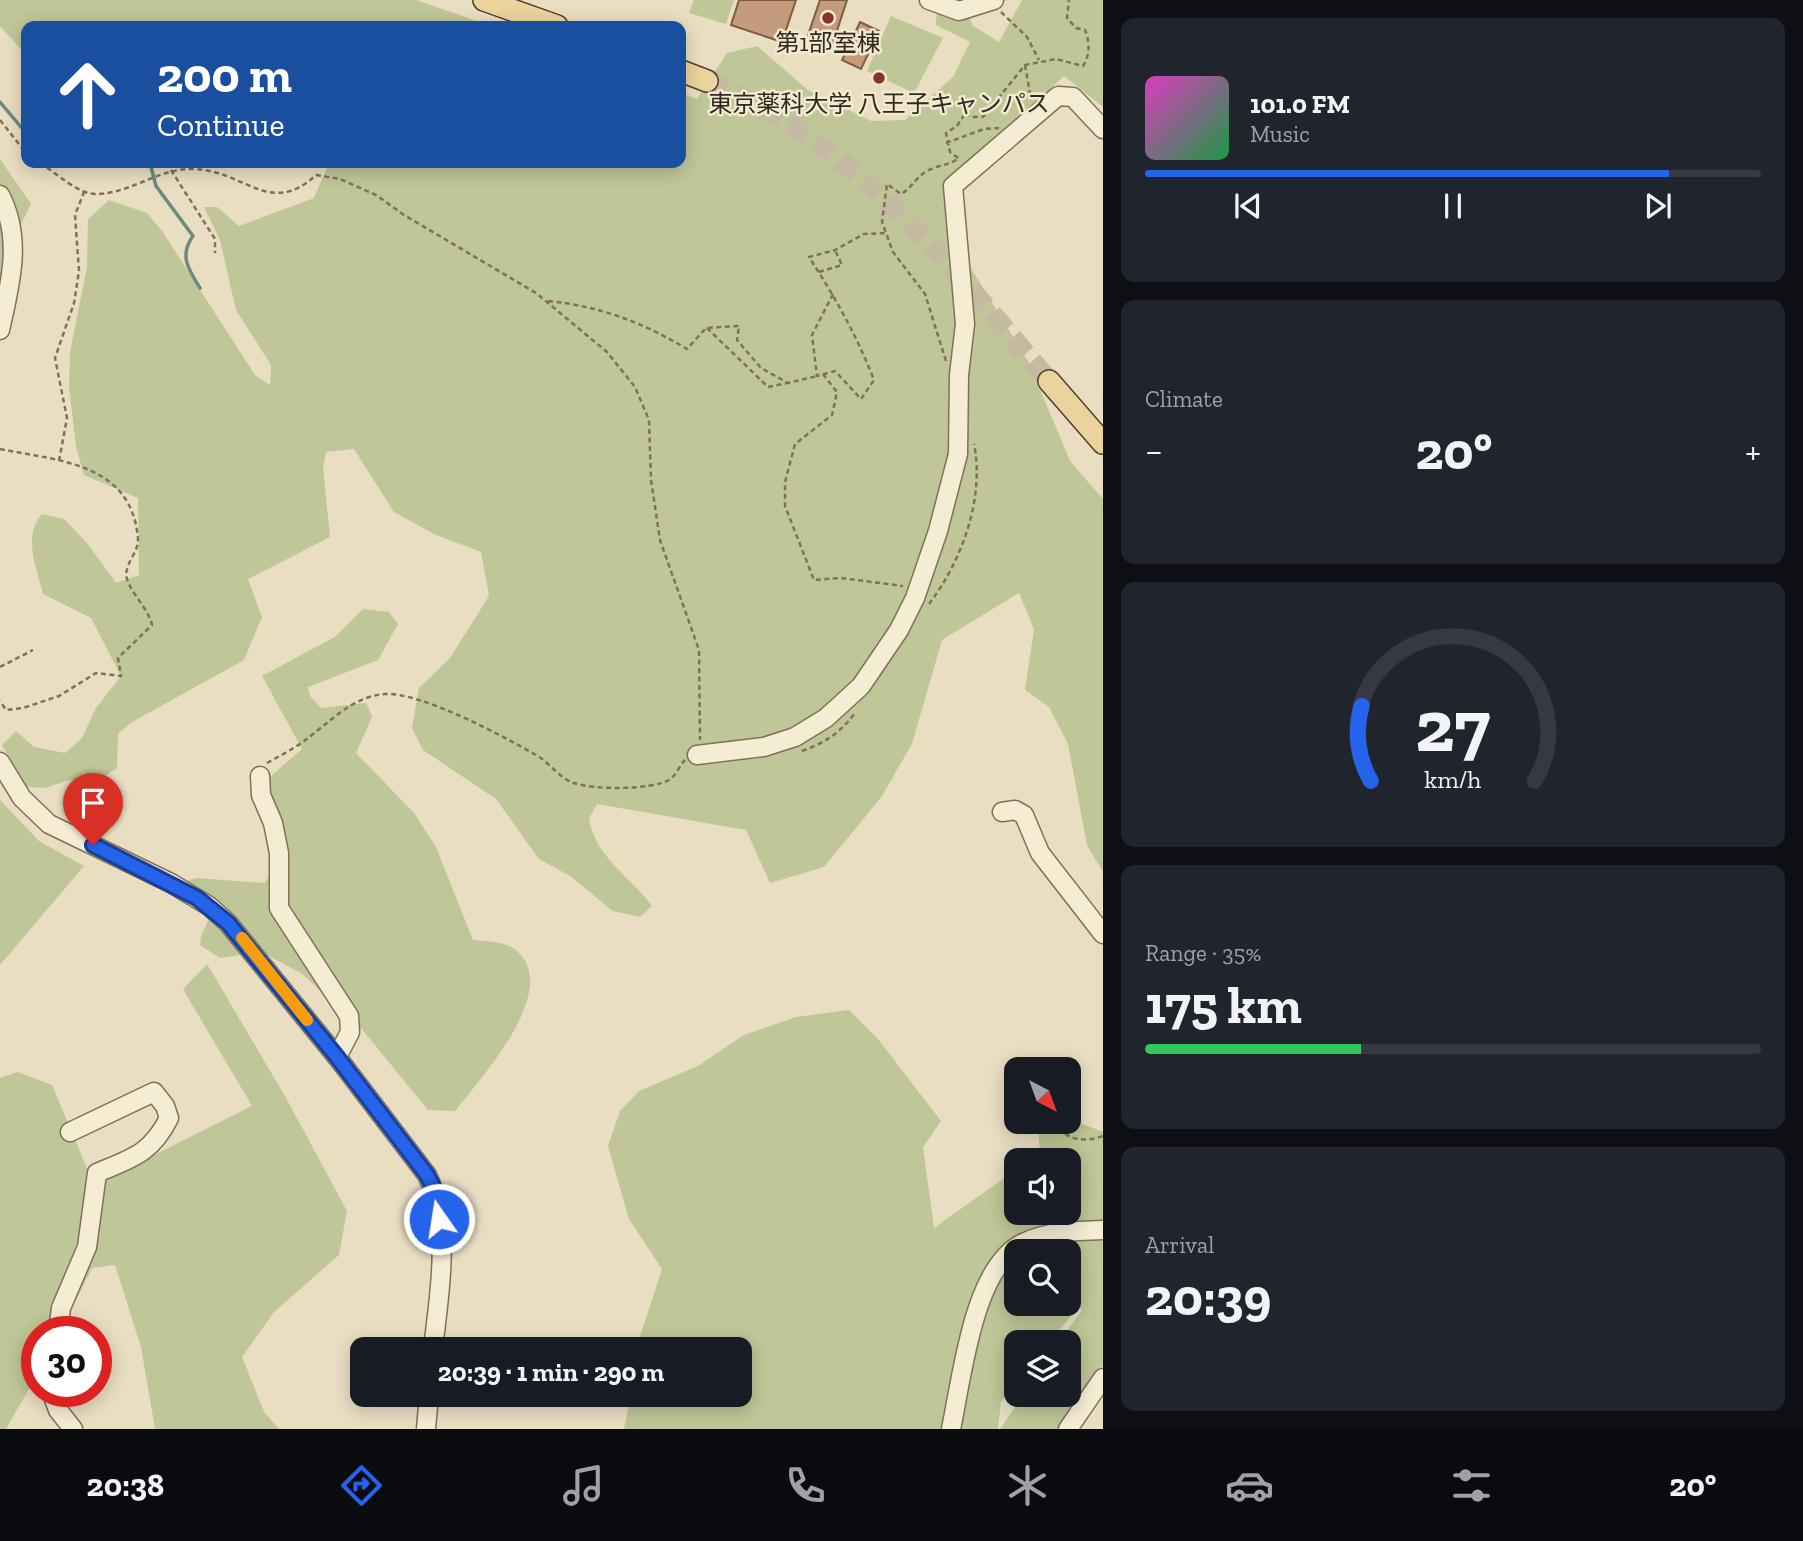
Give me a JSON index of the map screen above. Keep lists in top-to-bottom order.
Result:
{
  "places": ["第1部室棟", "東京薬科大学 八王子キャンパス"],
  "north": "bottom right",
  "page": {
    "turn": ["200 m", "Continue"],
    "song": ["101.0 FM", "Music"],
    "tile": [
      "Climate",
      ["Range · 35%", "175 km"],
      ["Arrival", "20:39"]
    ],
    "heat": ["−", "20°", "+"],
    "limit": "30",
    "trip": "20:39 · 1 min · 290 m",
    "tabs": ["20:38", "20°"],
    "gauge": ["27", "km/h"]
  }
}
